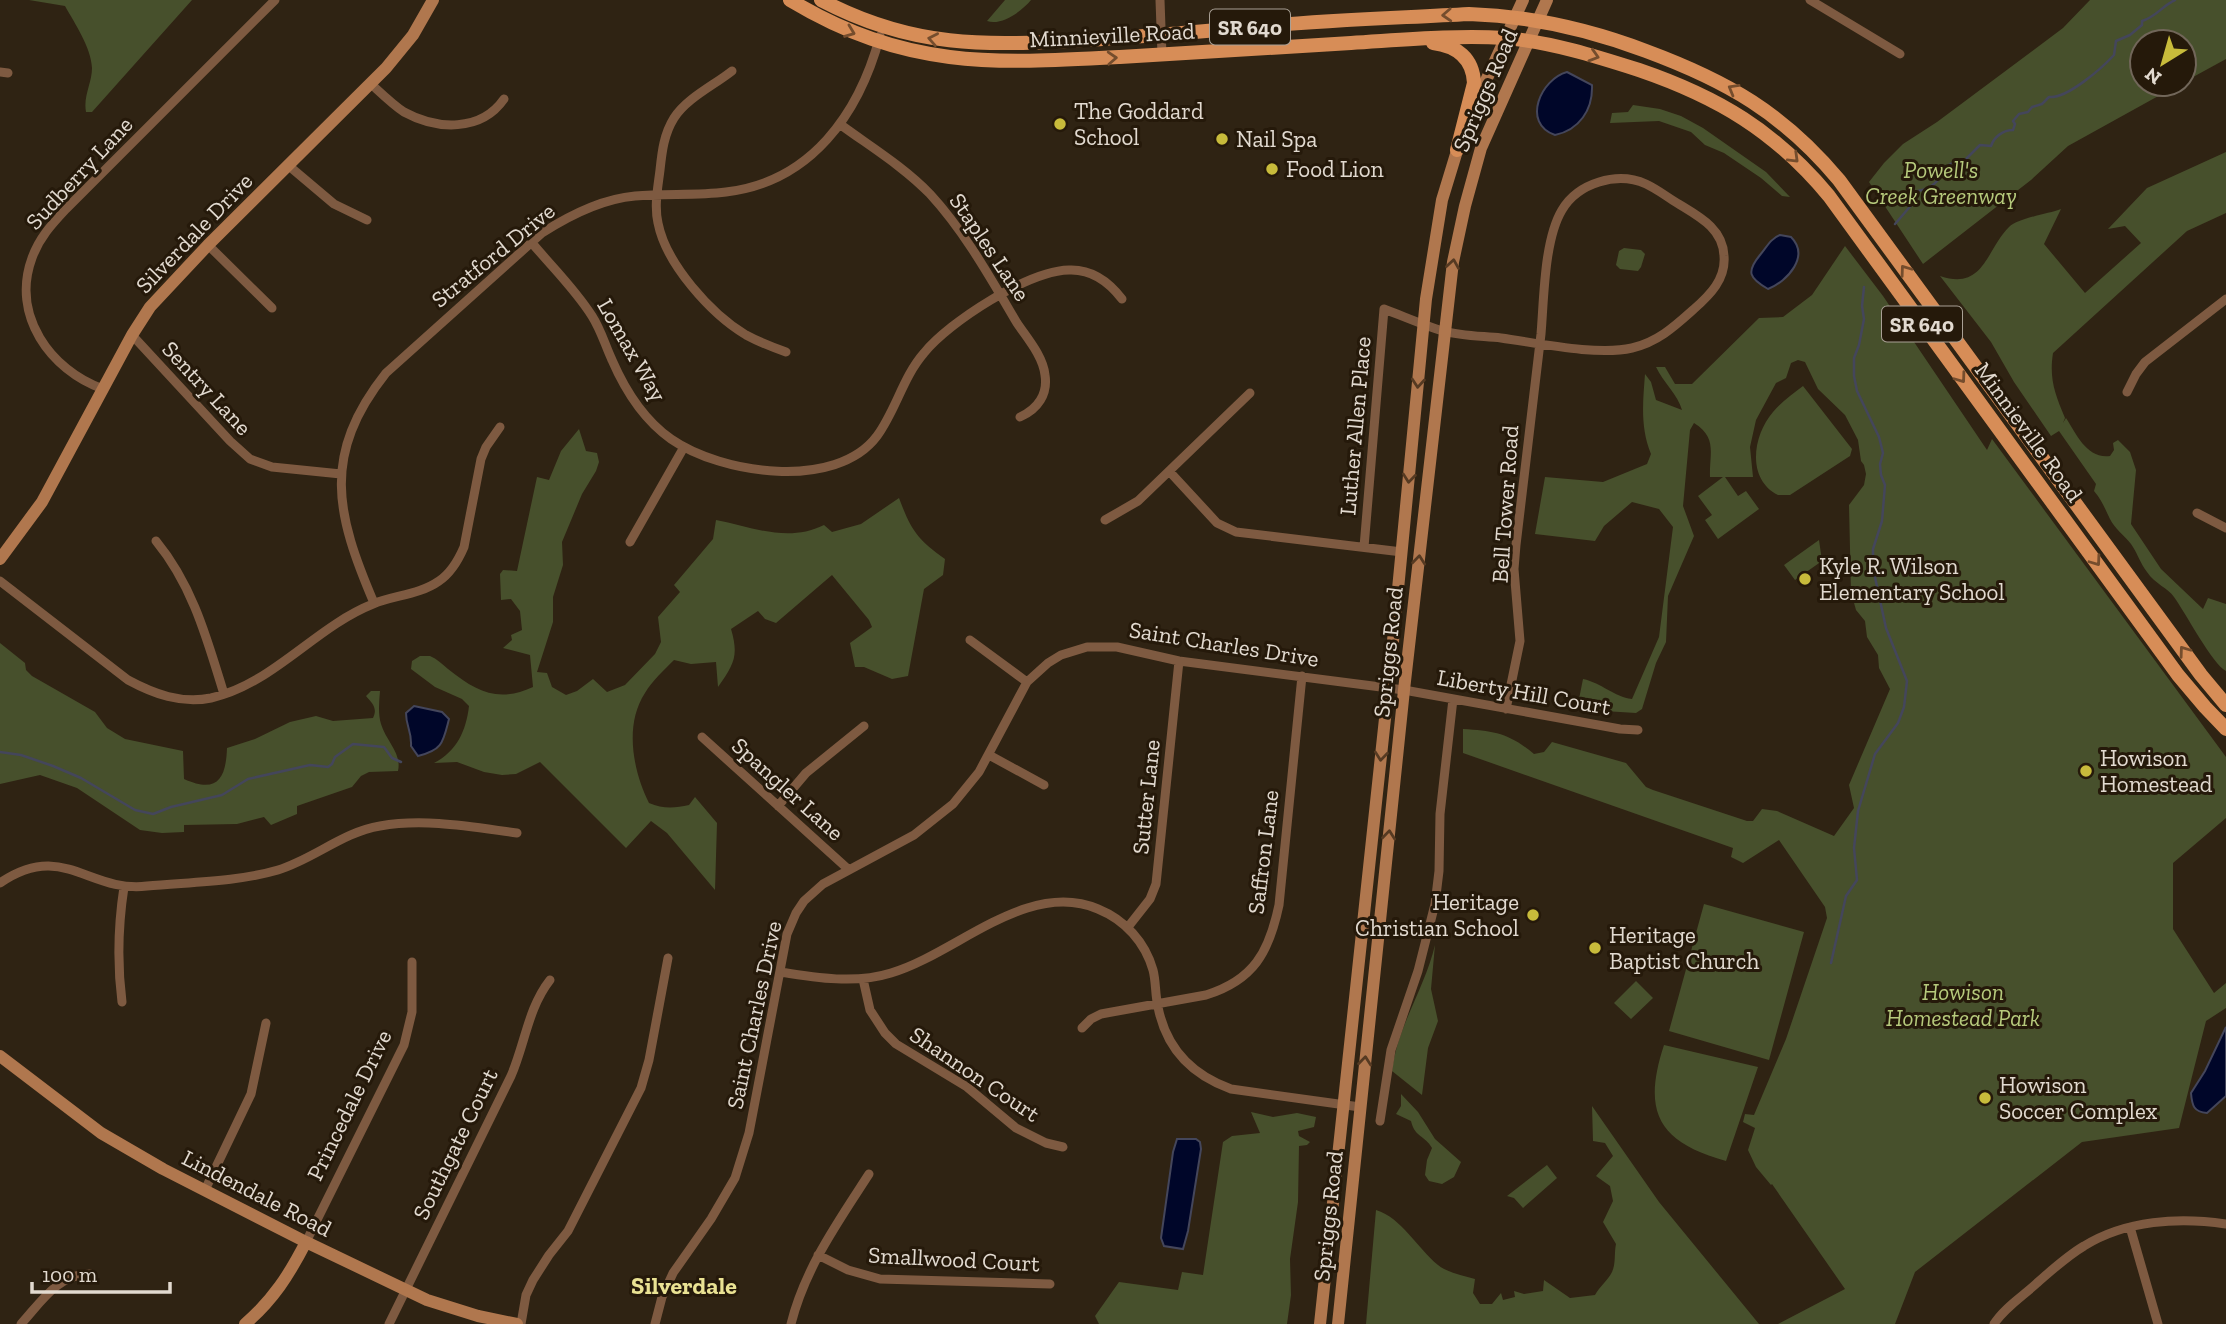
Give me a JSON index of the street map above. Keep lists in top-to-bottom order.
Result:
{
  "streets": {
    "main road": [
      "SR 640",
      "Minnieville Road",
      "Spriggs Road",
      "Silverdale Drive",
      "Princedale Drive",
      "Lindendale Road"
    ],
    "street": [
      "Sudberry Lane",
      "Staples Lane",
      "Stratford Drive",
      "Lomax Way",
      "Sentry Lane",
      "Luther Allen Place",
      "Bell Tower Road",
      "Saint Charles Drive",
      "Liberty Hill Court",
      "Spangler Lane",
      "Sutter Lane",
      "Saffron Lane",
      "Shannon Court",
      "Southgate Court",
      "Smallwood Court"
    ]
  },
  "crossings": [
    ["Minnieville Road", "Spriggs Road"],
    ["Minnieville Road", "Stratford Drive"],
    ["Spriggs Road", "Luther Allen Place"],
    ["Spriggs Road", "Saint Charles Drive"],
    ["Spriggs Road", "Liberty Hill Court"],
    ["Sudberry Lane", "Silverdale Drive"],
    ["Silverdale Drive", "Sentry Lane"],
    ["Staples Lane", "Stratford Drive"],
    ["Staples Lane", "Lomax Way"],
    ["Stratford Drive", "Lomax Way"],
    ["Stratford Drive", "Sentry Lane"],
    ["Bell Tower Road", "Liberty Hill Court"],
    ["Saint Charles Drive", "Liberty Hill Court"],
    ["Saint Charles Drive", "Spangler Lane"],
    ["Saint Charles Drive", "Sutter Lane"],
    ["Saint Charles Drive", "Saffron Lane"],
    ["Princedale Drive", "Lindendale Road"],
    ["Southgate Court", "Lindendale Road"]
  ],
  "districts": ["Silverdale"],
  "parks": ["Powell's Creek Greenway", "Howison Homestead Park"],
  "places": [
    "The Goddard School",
    "Nail Spa",
    "Food Lion",
    "Kyle R. Wilson Elementary School",
    "Howison Homestead",
    "Heritage Christian School",
    "Heritage Baptist Church",
    "Howison Soccer Complex"
  ],
  "scale_bar": "100 m",
  "north": "bottom left"
}
